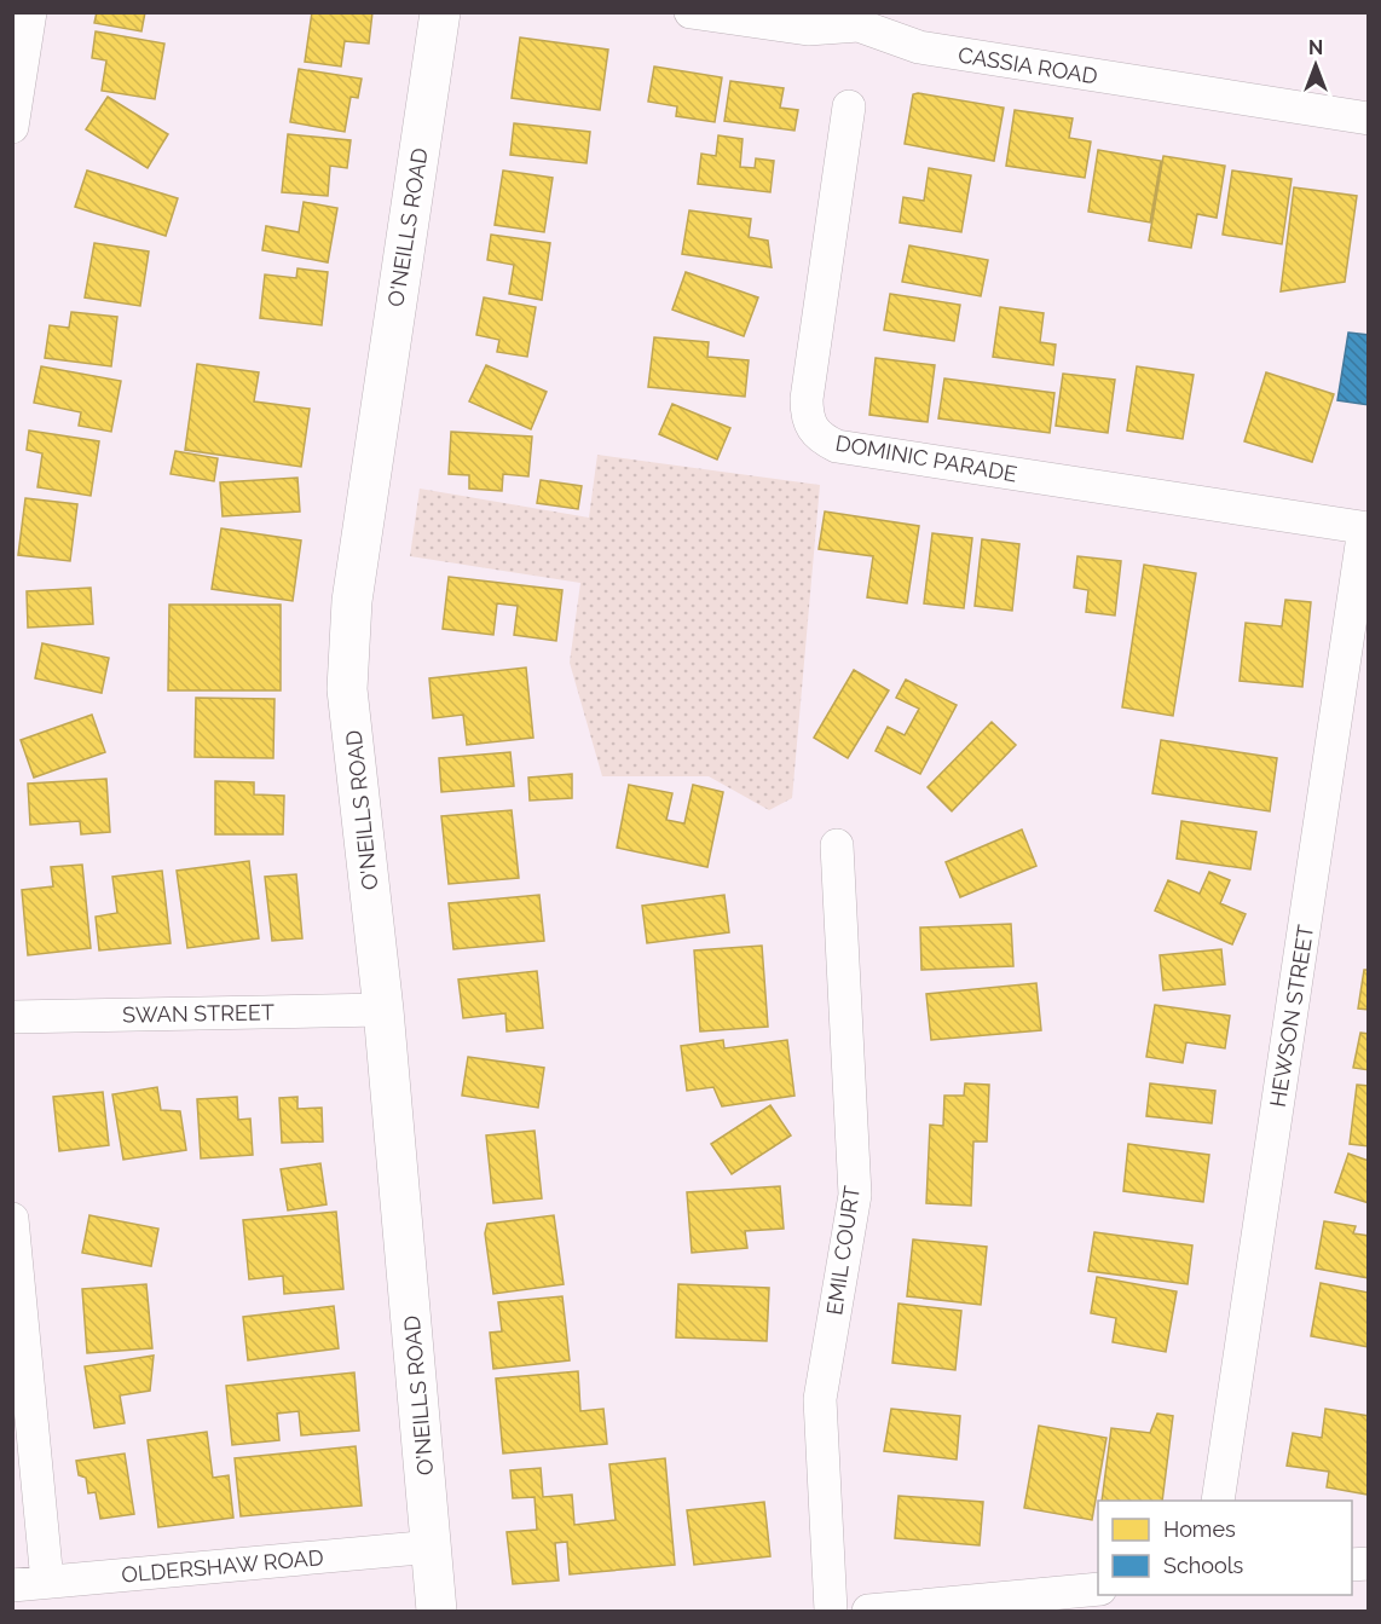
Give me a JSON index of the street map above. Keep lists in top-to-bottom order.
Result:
{
  "streets": {
    "street": [
      "CASSIA ROAD",
      "O'NEILLS ROAD",
      "DOMINIC PARADE",
      "SWAN STREET",
      "HEWSON STREET",
      "EMIL COURT",
      "OLDERSHAW ROAD"
    ]
  },
  "crossings": [
    ["O'NEILLS ROAD", "SWAN STREET"],
    ["O'NEILLS ROAD", "OLDERSHAW ROAD"],
    ["DOMINIC PARADE", "HEWSON STREET"]
  ],
  "legend": ["Homes", "Schools"],
  "north": "top"
}
